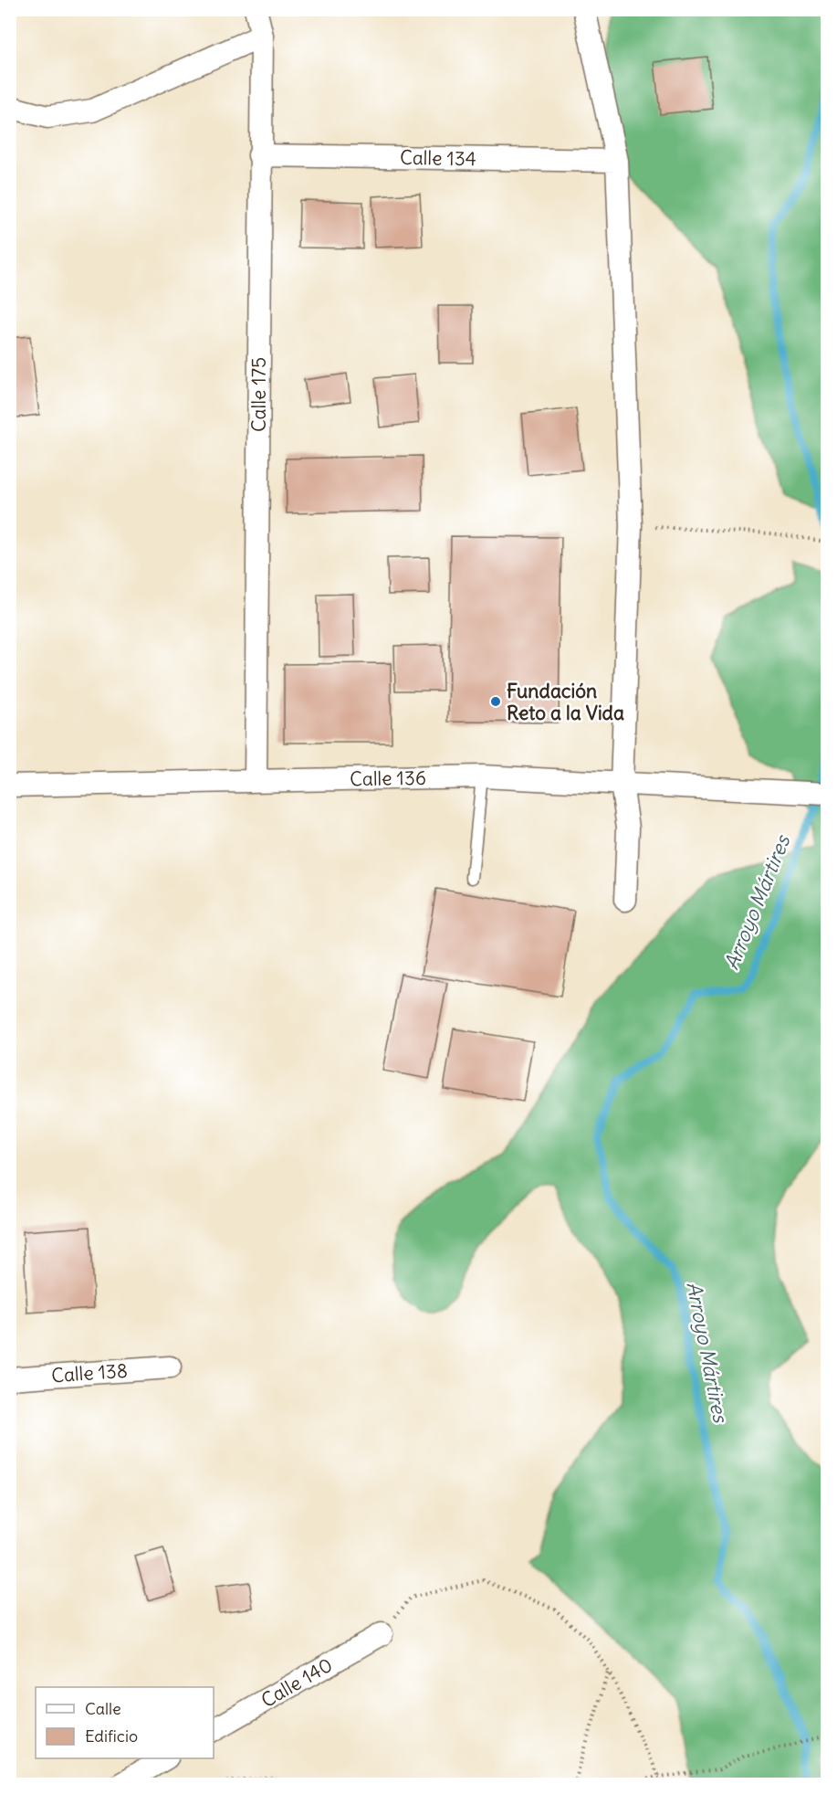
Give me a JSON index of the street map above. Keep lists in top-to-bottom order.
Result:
{
  "streets": {
    "street": [
      "Calle 134",
      "Calle 175",
      "Calle 136",
      "Calle 138",
      "Calle 140"
    ]
  },
  "crossings": [
    ["Calle 134", "Calle 175"],
    ["Calle 175", "Calle 136"]
  ],
  "water": ["Arroyo Mártires"],
  "places": ["Fundación Reto a la Vida"],
  "legend": ["Calle", "Edificio"]
}
